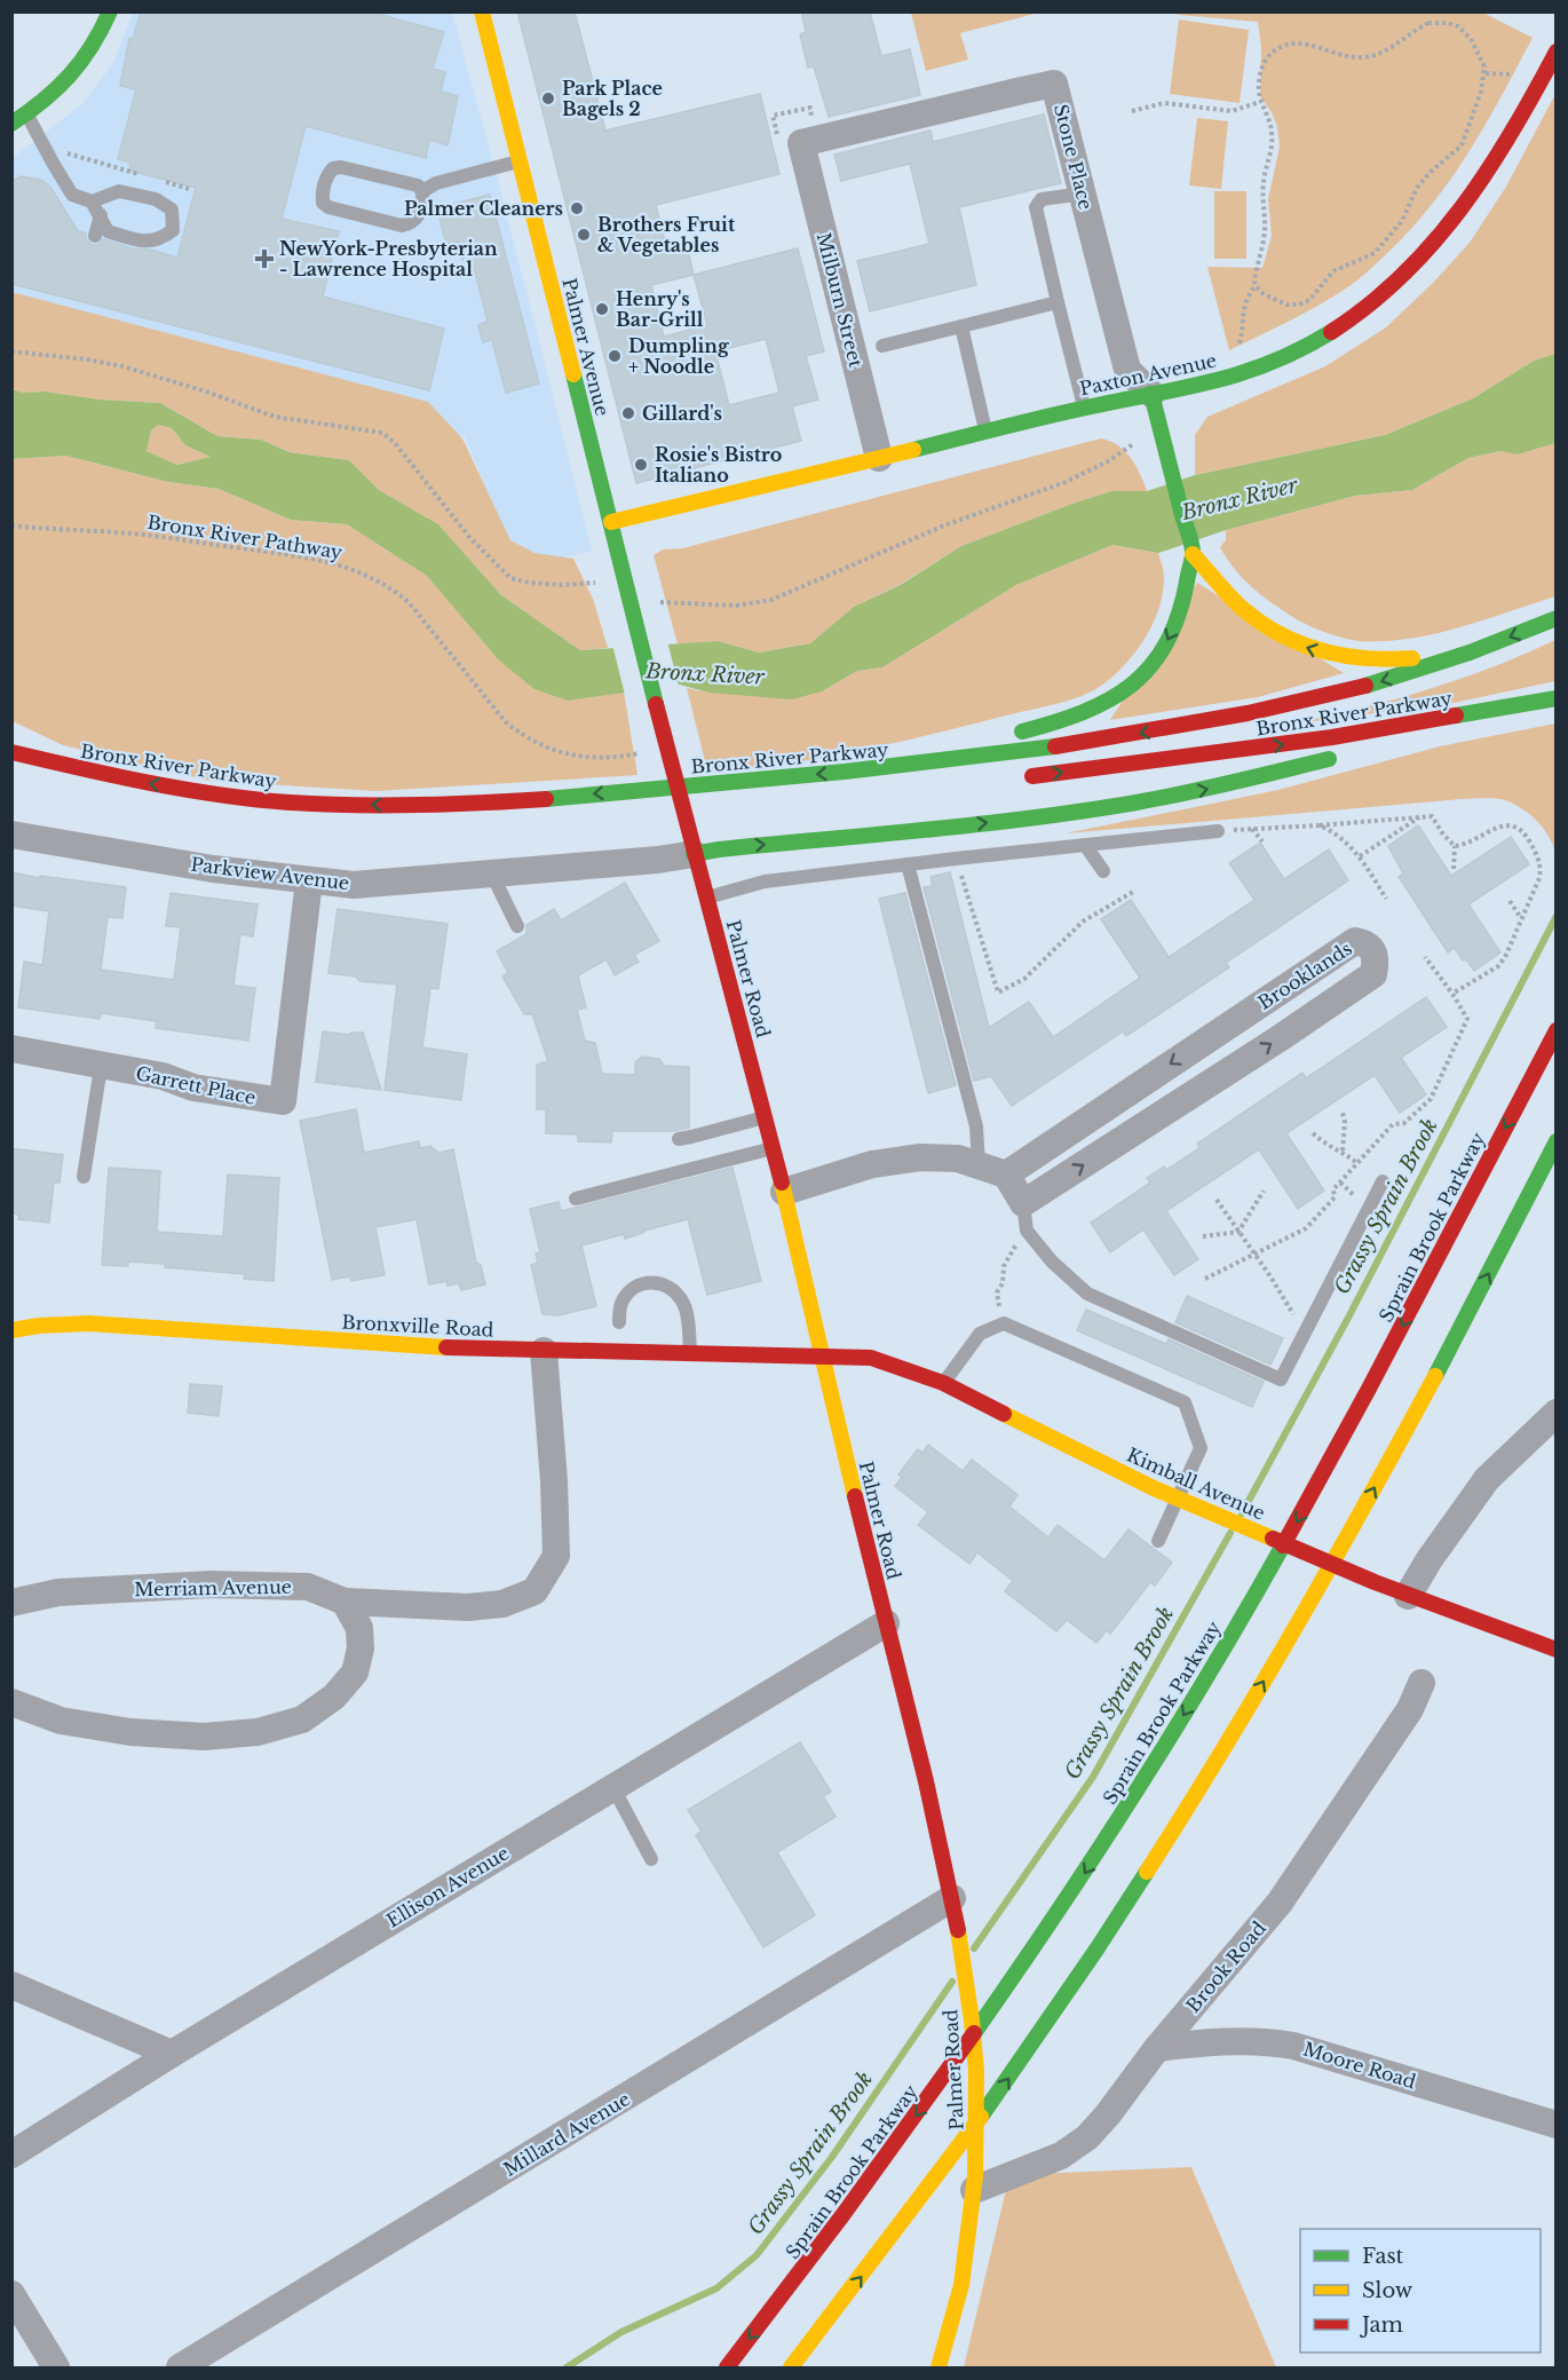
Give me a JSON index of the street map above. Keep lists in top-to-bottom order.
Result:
{
  "streets": {
    "main road": [
      "Palmer Avenue",
      "Paxton Avenue",
      "Bronx River Parkway",
      "Palmer Road",
      "Sprain Brook Parkway",
      "Bronxville Road",
      "Kimball Avenue"
    ],
    "street": [
      "Stone Place",
      "Milburn Street",
      "Parkview Avenue",
      "Brooklands",
      "Garrett Place",
      "Merriam Avenue",
      "Ellison Avenue",
      "Brook Road",
      "Moore Road",
      "Millard Avenue"
    ],
    "path": ["Bronx River Pathway"]
  },
  "crossings": [
    ["Stone Place", "Milburn Street"],
    ["Stone Place", "Paxton Avenue"],
    ["Milburn Street", "Paxton Avenue"],
    ["Palmer Avenue", "Paxton Avenue"],
    ["Palmer Avenue", "Palmer Road"],
    ["Parkview Avenue", "Palmer Road"],
    ["Parkview Avenue", "Garrett Place"],
    ["Palmer Road", "Bronxville Road"],
    ["Palmer Road", "Kimball Avenue"],
    ["Palmer Road", "Ellison Avenue"],
    ["Palmer Road", "Brook Road"],
    ["Palmer Road", "Millard Avenue"],
    ["Bronxville Road", "Kimball Avenue"],
    ["Bronxville Road", "Merriam Avenue"],
    ["Brook Road", "Moore Road"]
  ],
  "water": ["Bronx River", "Grassy Sprain Brook"],
  "places": {
    "other": [
      "Park Place Bagels 2",
      "Palmer Cleaners",
      "Brothers Fruit & Vegetables",
      "Henry's Bar-Grill",
      "Dumpling + Noodle",
      "Gillard's",
      "Rosie's Bistro Italiano"
    ],
    "health": ["NewYork-Presbyterian - Lawrence Hospital"]
  },
  "legend": ["Fast", "Slow", "Jam"]
}
